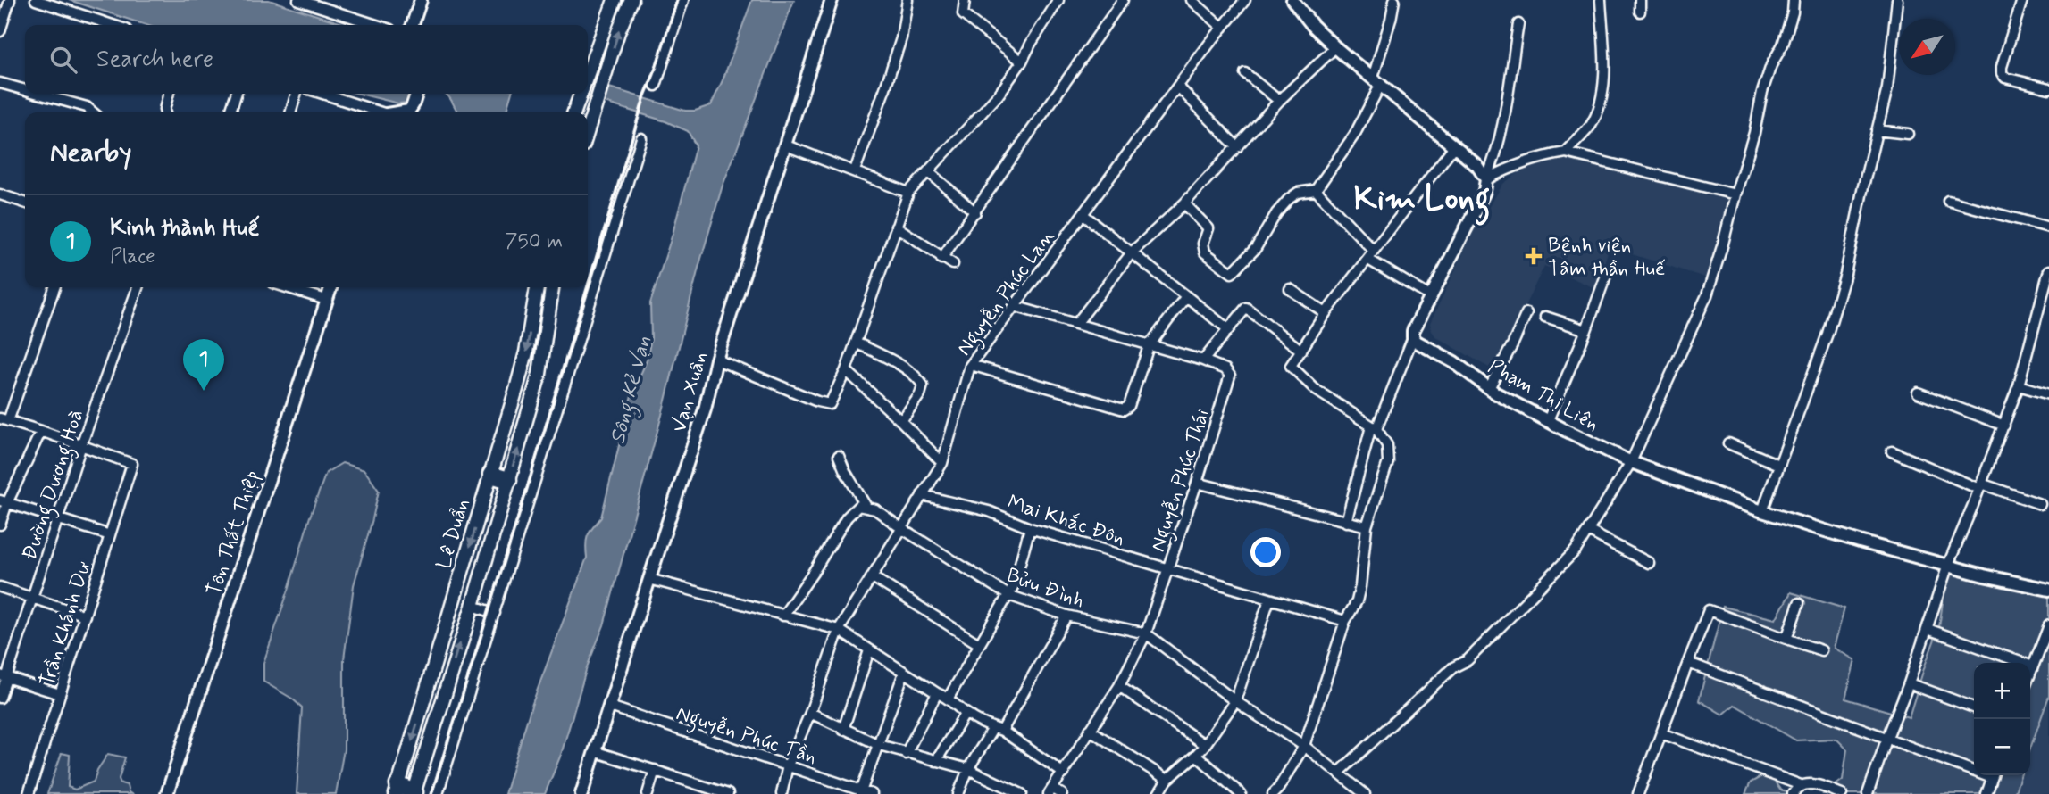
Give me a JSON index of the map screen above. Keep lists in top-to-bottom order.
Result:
{
  "streets": {
    "main road": ["Lê Duẩn"],
    "street": [
      "Nguyễn Phúc Lan",
      "Vạn Xuân",
      "Phạm Thị Liên",
      "Nguyễn Phúc Thái",
      "Đường Dương Hoà",
      "Mai Khắc Đôn",
      "Tôn Thất Thiệp",
      "Bửu Đình",
      "Trần Khánh Dư",
      "Nguyễn Phúc Tần"
    ]
  },
  "crossings": [
    ["Nguyễn Phúc Lan", "Nguyễn Phúc Thái"],
    ["Nguyễn Phúc Lan", "Mai Khắc Đôn"],
    ["Nguyễn Phúc Lan", "Bửu Đình"],
    ["Nguyễn Phúc Lan", "Nguyễn Phúc Tần"],
    ["Vạn Xuân", "Nguyễn Phúc Tần"],
    ["Nguyễn Phúc Thái", "Mai Khắc Đôn"],
    ["Nguyễn Phúc Thái", "Bửu Đình"],
    ["Đường Dương Hoà", "Trần Khánh Dư"]
  ],
  "districts": ["Kim Long"],
  "water": ["Sông Kẻ Vạn"],
  "places": {
    "health": ["Bệnh viện Tâm thần Huế"]
  },
  "north": "bottom left",
  "page": {
    "search": "Search here",
    "heading": "Nearby",
    "list": [
      {
        "mark": "1",
        "name": "Kinh thành Huế",
        "note": "Place",
        "value": "750 m"
      }
    ],
    "pins": "1",
    "map_buttons": ["+", "−"]
  }
}
